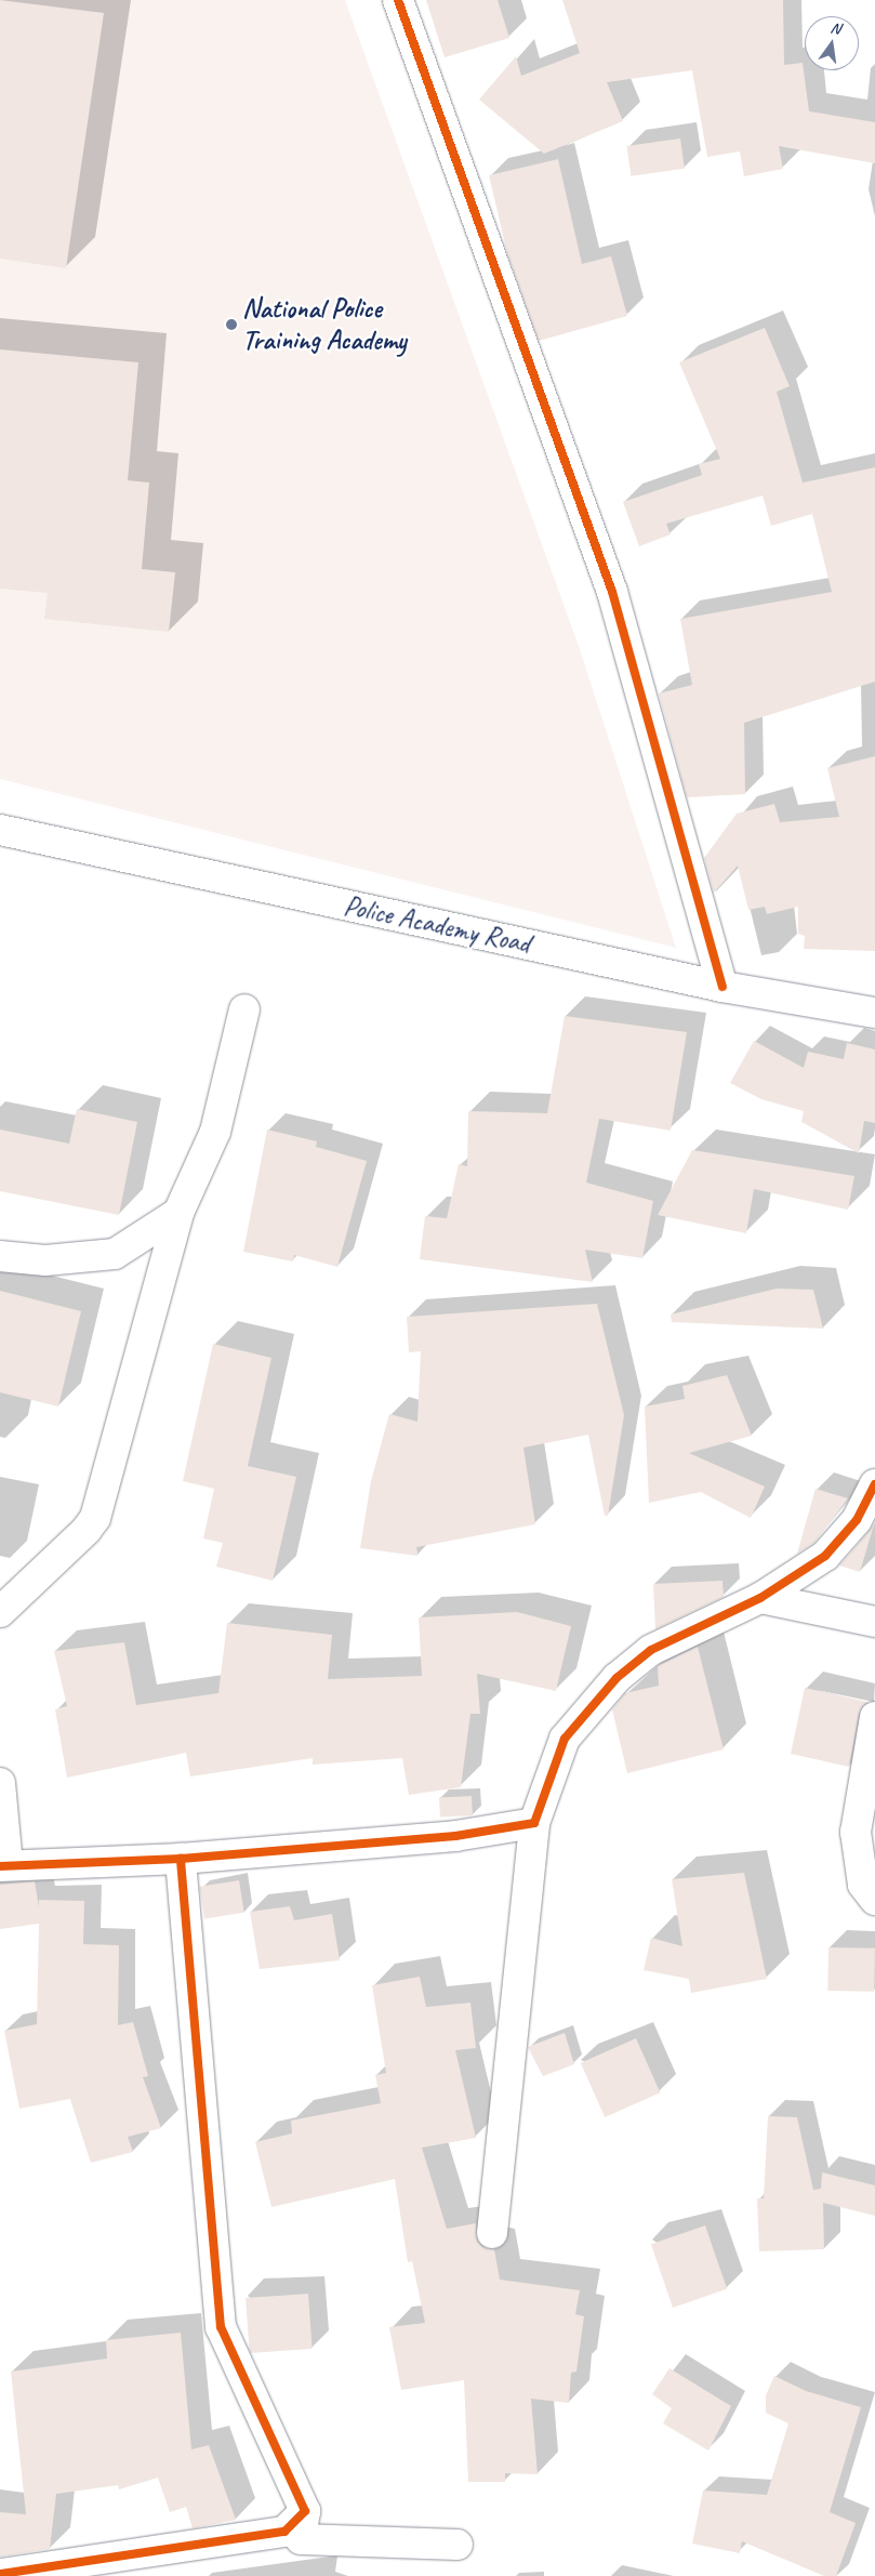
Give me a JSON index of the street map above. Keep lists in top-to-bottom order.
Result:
{
  "streets": {
    "street": ["Police Academy Road"]
  },
  "places": ["National Police Training Academy"],
  "north": "top"
}
